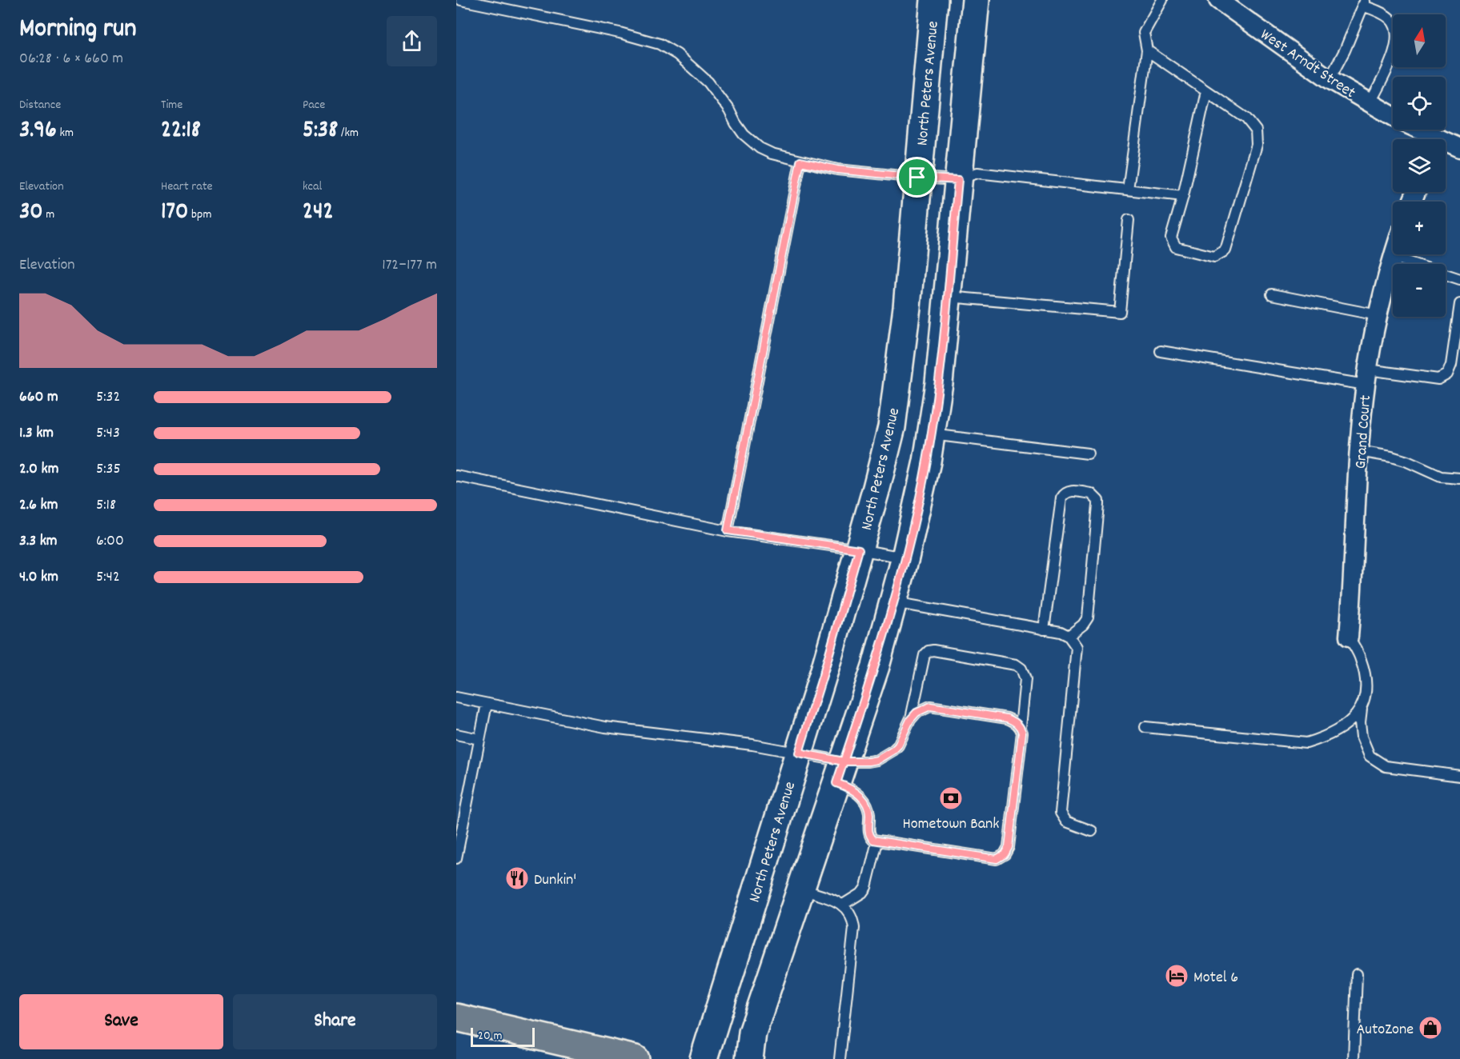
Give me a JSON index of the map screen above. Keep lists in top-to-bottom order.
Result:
{
  "streets": {
    "main road": ["North Peters Avenue"],
    "street": ["West Arndt Street", "Grand Court"]
  },
  "places": {
    "bank": ["Hometown Bank"],
    "restaurant": ["Dunkin'"],
    "hotel": ["Motel 6"],
    "shop": ["AutoZone"]
  },
  "scale_bar": "20 m",
  "north": "top",
  "page": {
    "heading": ["Morning run", "06:28 · 6 × 660 m"],
    "map_buttons": ["+", "−"],
    "stats": [
      ["Distance", "3.96 km"],
      ["Time", "22:18"],
      ["Pace", "5:38 /km"],
      ["Elevation", "30 m"],
      ["Heart rate", "170 bpm"],
      ["kcal", "242"]
    ],
    "chart": ["Elevation", "172–177 m"],
    "list": [
      {
        "name": "660 m",
        "note": "5:32"
      },
      {
        "name": "1.3 km",
        "note": "5:43"
      },
      {
        "name": "2.0 km",
        "note": "5:35"
      },
      {
        "name": "2.6 km",
        "note": "5:18"
      },
      {
        "name": "3.3 km",
        "note": "6:00"
      },
      {
        "name": "4.0 km",
        "note": "5:42"
      }
    ],
    "buttons": ["Save", "Share"],
    "scale": "20 m"
  }
}
